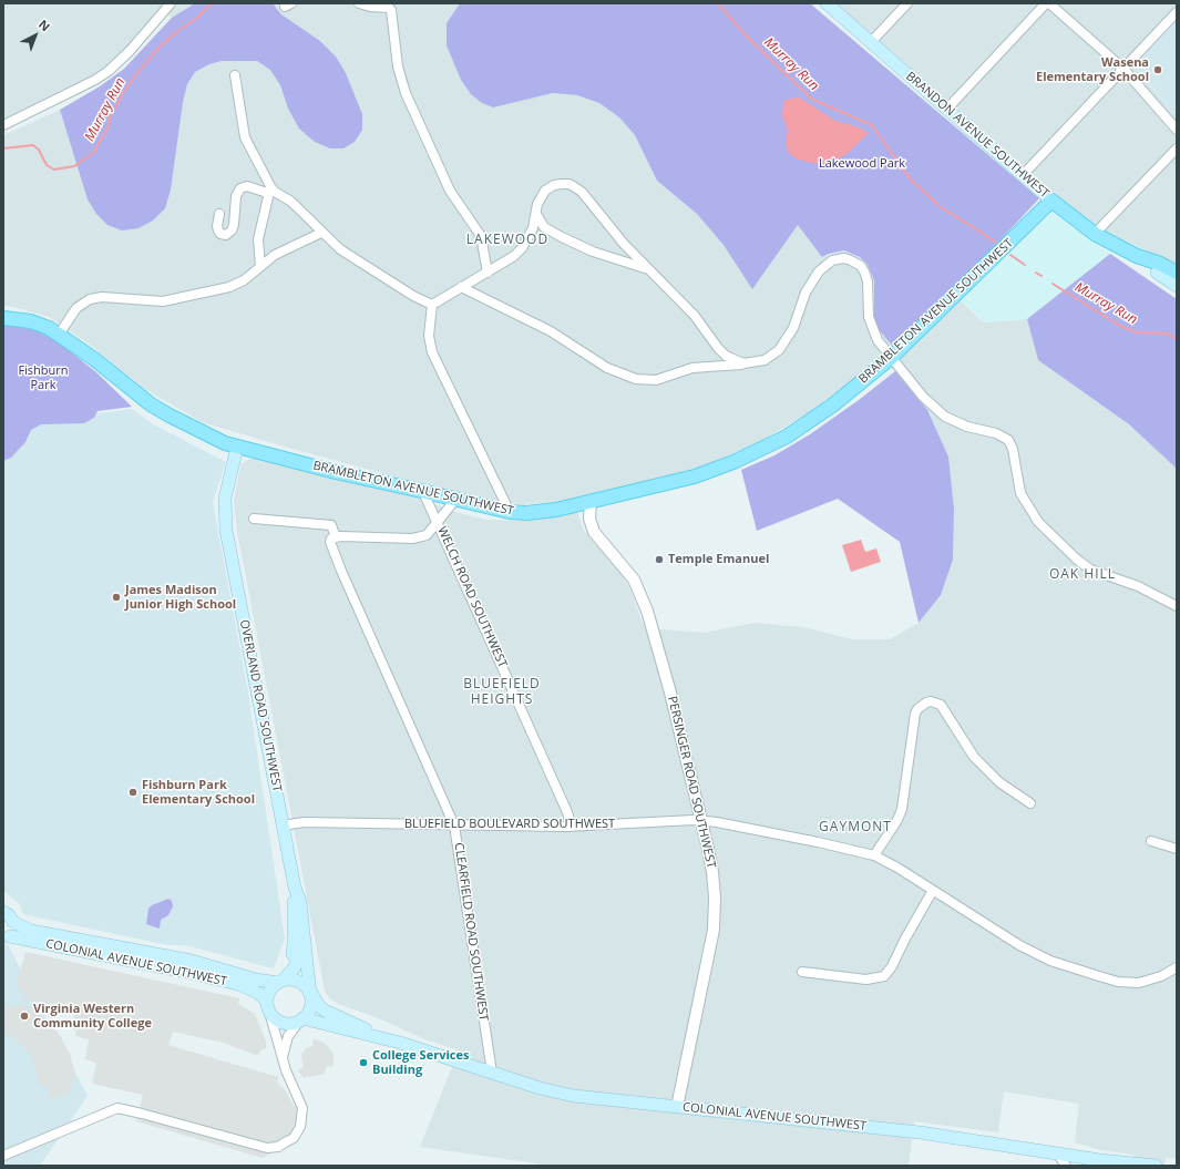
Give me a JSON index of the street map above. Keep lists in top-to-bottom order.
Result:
{
  "streets": {
    "main road": [
      "BRANDON AVENUE SOUTHWEST",
      "BRAMBLETON AVENUE SOUTHWEST",
      "OVERLAND ROAD SOUTHWEST",
      "COLONIAL AVENUE SOUTHWEST"
    ],
    "street": [
      "WELCH ROAD SOUTHWEST",
      "PERSINGER ROAD SOUTHWEST",
      "BLUEFIELD BOULEVARD SOUTHWEST",
      "CLEARFIELD ROAD SOUTHWEST"
    ]
  },
  "crossings": [
    ["BRANDON AVENUE SOUTHWEST", "BRAMBLETON AVENUE SOUTHWEST"],
    ["BRAMBLETON AVENUE SOUTHWEST", "WELCH ROAD SOUTHWEST"],
    ["BRAMBLETON AVENUE SOUTHWEST", "OVERLAND ROAD SOUTHWEST"],
    ["BRAMBLETON AVENUE SOUTHWEST", "PERSINGER ROAD SOUTHWEST"],
    ["WELCH ROAD SOUTHWEST", "BLUEFIELD BOULEVARD SOUTHWEST"],
    ["OVERLAND ROAD SOUTHWEST", "BLUEFIELD BOULEVARD SOUTHWEST"],
    ["OVERLAND ROAD SOUTHWEST", "COLONIAL AVENUE SOUTHWEST"],
    ["PERSINGER ROAD SOUTHWEST", "BLUEFIELD BOULEVARD SOUTHWEST"],
    ["PERSINGER ROAD SOUTHWEST", "COLONIAL AVENUE SOUTHWEST"],
    ["BLUEFIELD BOULEVARD SOUTHWEST", "CLEARFIELD ROAD SOUTHWEST"],
    ["CLEARFIELD ROAD SOUTHWEST", "COLONIAL AVENUE SOUTHWEST"]
  ],
  "districts": [
    "LAKEWOOD",
    "OAK HILL",
    "BLUEFIELD HEIGHTS",
    "GAYMONT"
  ],
  "water": ["Murray Run"],
  "parks": ["Lakewood Park", "Fishburn Park"],
  "places": [
    "Wasena Elementary School",
    "Temple Emanuel",
    "James Madison Junior High School",
    "Fishburn Park Elementary School",
    "Virginia Western Community College",
    "College Services Building"
  ],
  "north": "top right"
}
